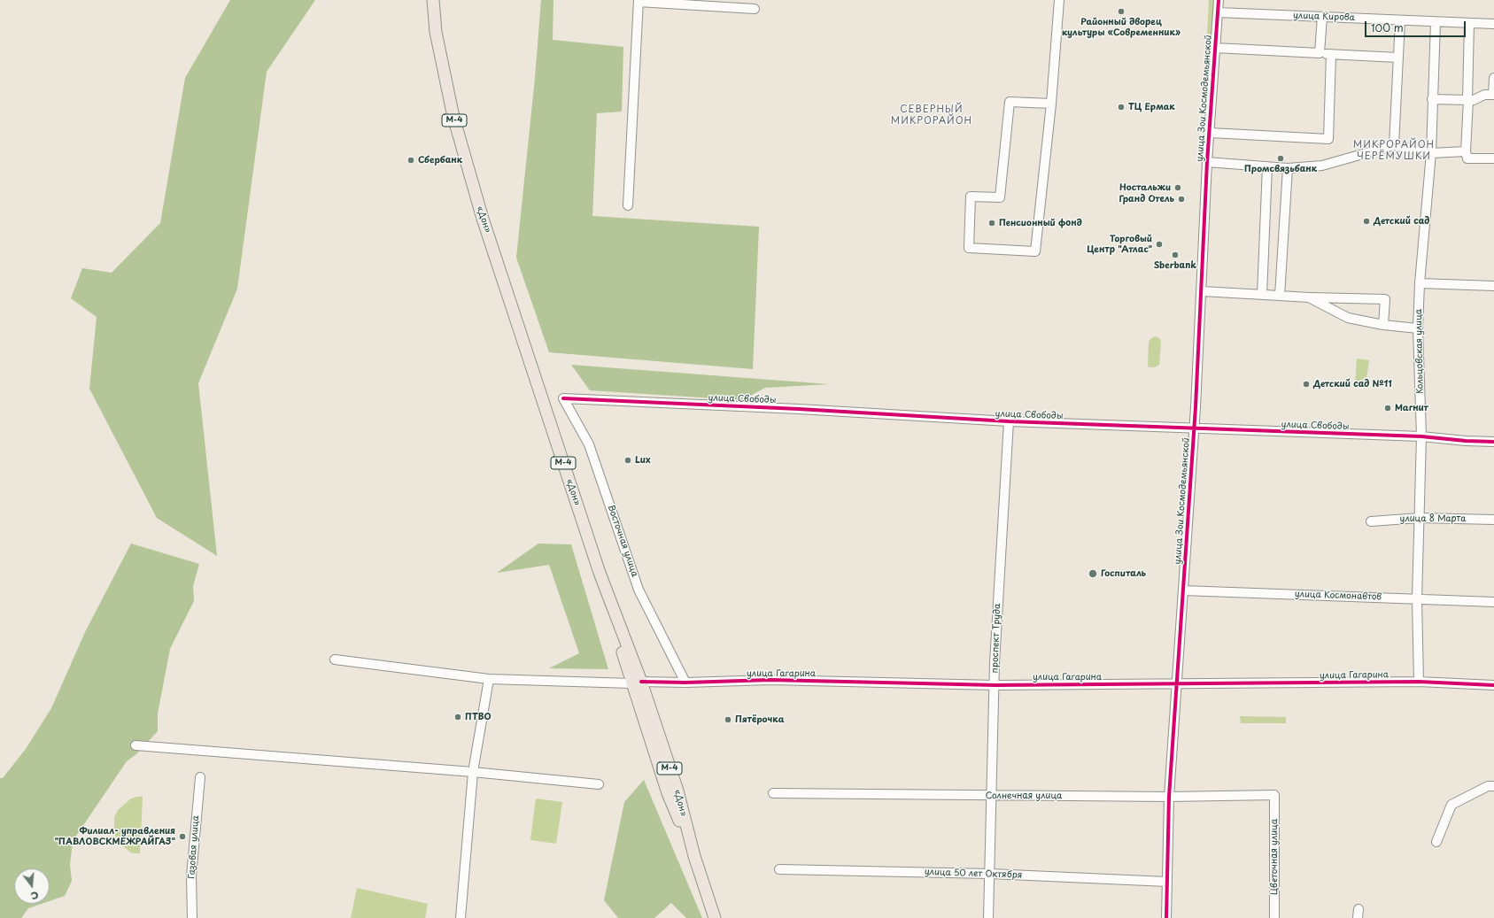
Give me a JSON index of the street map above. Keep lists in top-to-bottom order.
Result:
{
  "streets": {
    "main road": ["М-4", "«Дон»"],
    "street": [
      "улица Кирова",
      "улица Зои Космодемьянской",
      "Кольцовская улица",
      "улица Свободы",
      "улица 8 Марта",
      "Восточная улица",
      "улица Космонавтов",
      "проспект Труда",
      "улица Гагарина",
      "Солнечная улица",
      "Газовая улица",
      "Цветочная улица",
      "улица 50 лет Октября"
    ]
  },
  "crossings": [
    ["улица Кирова", "улица Зои Космодемьянской"],
    ["улица Кирова", "Кольцовская улица"],
    ["улица Зои Космодемьянской", "улица Свободы"],
    ["улица Зои Космодемьянской", "улица Космонавтов"],
    ["улица Зои Космодемьянской", "улица Гагарина"],
    ["улица Зои Космодемьянской", "Солнечная улица"],
    ["улица Зои Космодемьянской", "улица 50 лет Октября"],
    ["«Дон»", "улица Гагарина"],
    ["Кольцовская улица", "улица Свободы"],
    ["Кольцовская улица", "улица 8 Марта"],
    ["Кольцовская улица", "улица Космонавтов"],
    ["Кольцовская улица", "улица Гагарина"],
    ["улица Свободы", "Восточная улица"],
    ["улица Свободы", "проспект Труда"],
    ["Восточная улица", "улица Гагарина"],
    ["проспект Труда", "улица Гагарина"],
    ["проспект Труда", "Солнечная улица"],
    ["проспект Труда", "улица 50 лет Октября"],
    ["Солнечная улица", "Цветочная улица"]
  ],
  "districts": ["СЕВЕРНЫЙ МИКРОРАЙОН", "МИКРОРАЙОН ЧЕРЁМУШКИ"],
  "places": [
    "Районный дворец культуры «Современник»",
    "ТЦ Ермак",
    "Промсвязьбанк",
    "Сбербанк",
    "Ностальжи",
    "Гранд Отель",
    "Детский сад",
    "Пенсионный фонд",
    "Торговый Центр \"Атлас\"",
    "Sberbank",
    "Детский сад №11",
    "Магнит",
    "Lux",
    "Госпиталь",
    "ПТВО",
    "Пятёрочка",
    "Филиал- управления \"ПАВЛОВСКМЕЖРАЙГАЗ\""
  ],
  "scale_bar": "100 m",
  "north": "bottom"
}
